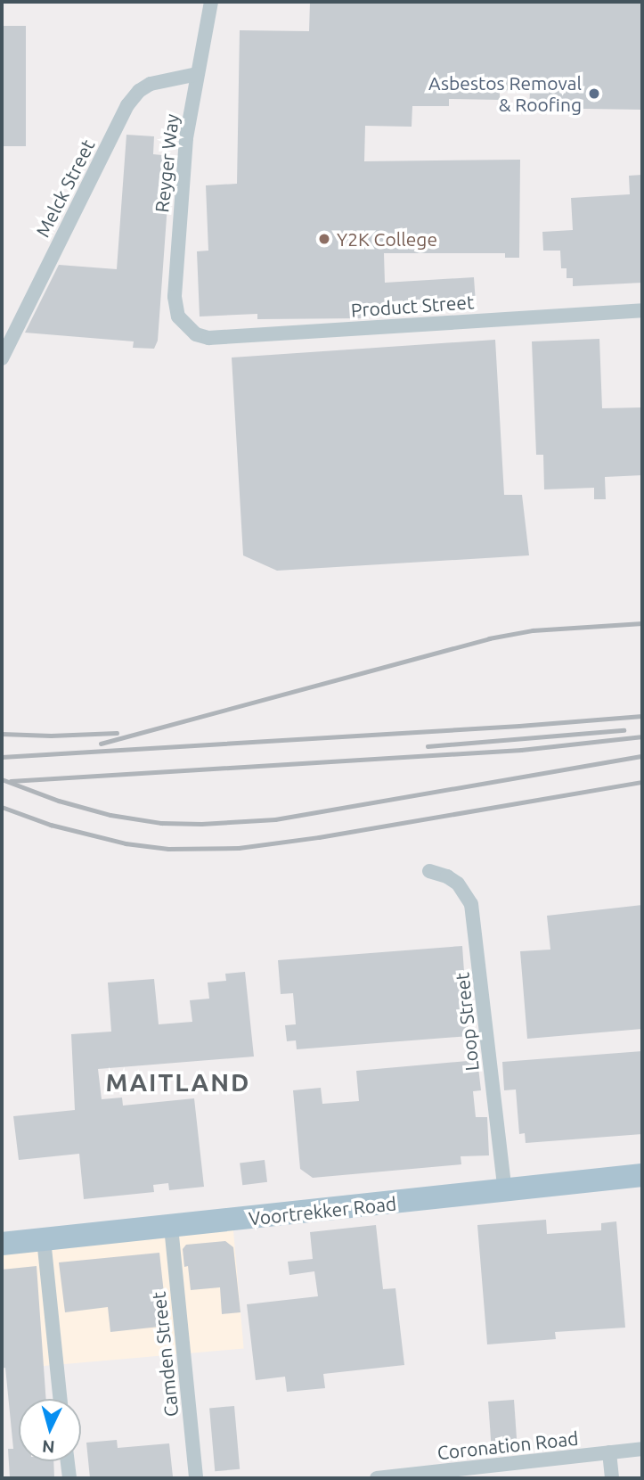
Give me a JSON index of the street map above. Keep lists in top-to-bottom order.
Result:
{
  "streets": {
    "main road": ["Voortrekker Road"],
    "street": [
      "Reyger Way",
      "Melck Street",
      "Product Street",
      "Loop Street",
      "Camden Street",
      "Coronation Road"
    ]
  },
  "crossings": [
    ["Reyger Way", "Melck Street"],
    ["Reyger Way", "Product Street"],
    ["Loop Street", "Voortrekker Road"],
    ["Voortrekker Road", "Camden Street"]
  ],
  "districts": ["MAITLAND"],
  "places": ["Asbestos Removal & Roofing", "Y2K College"],
  "north": "bottom"
}
